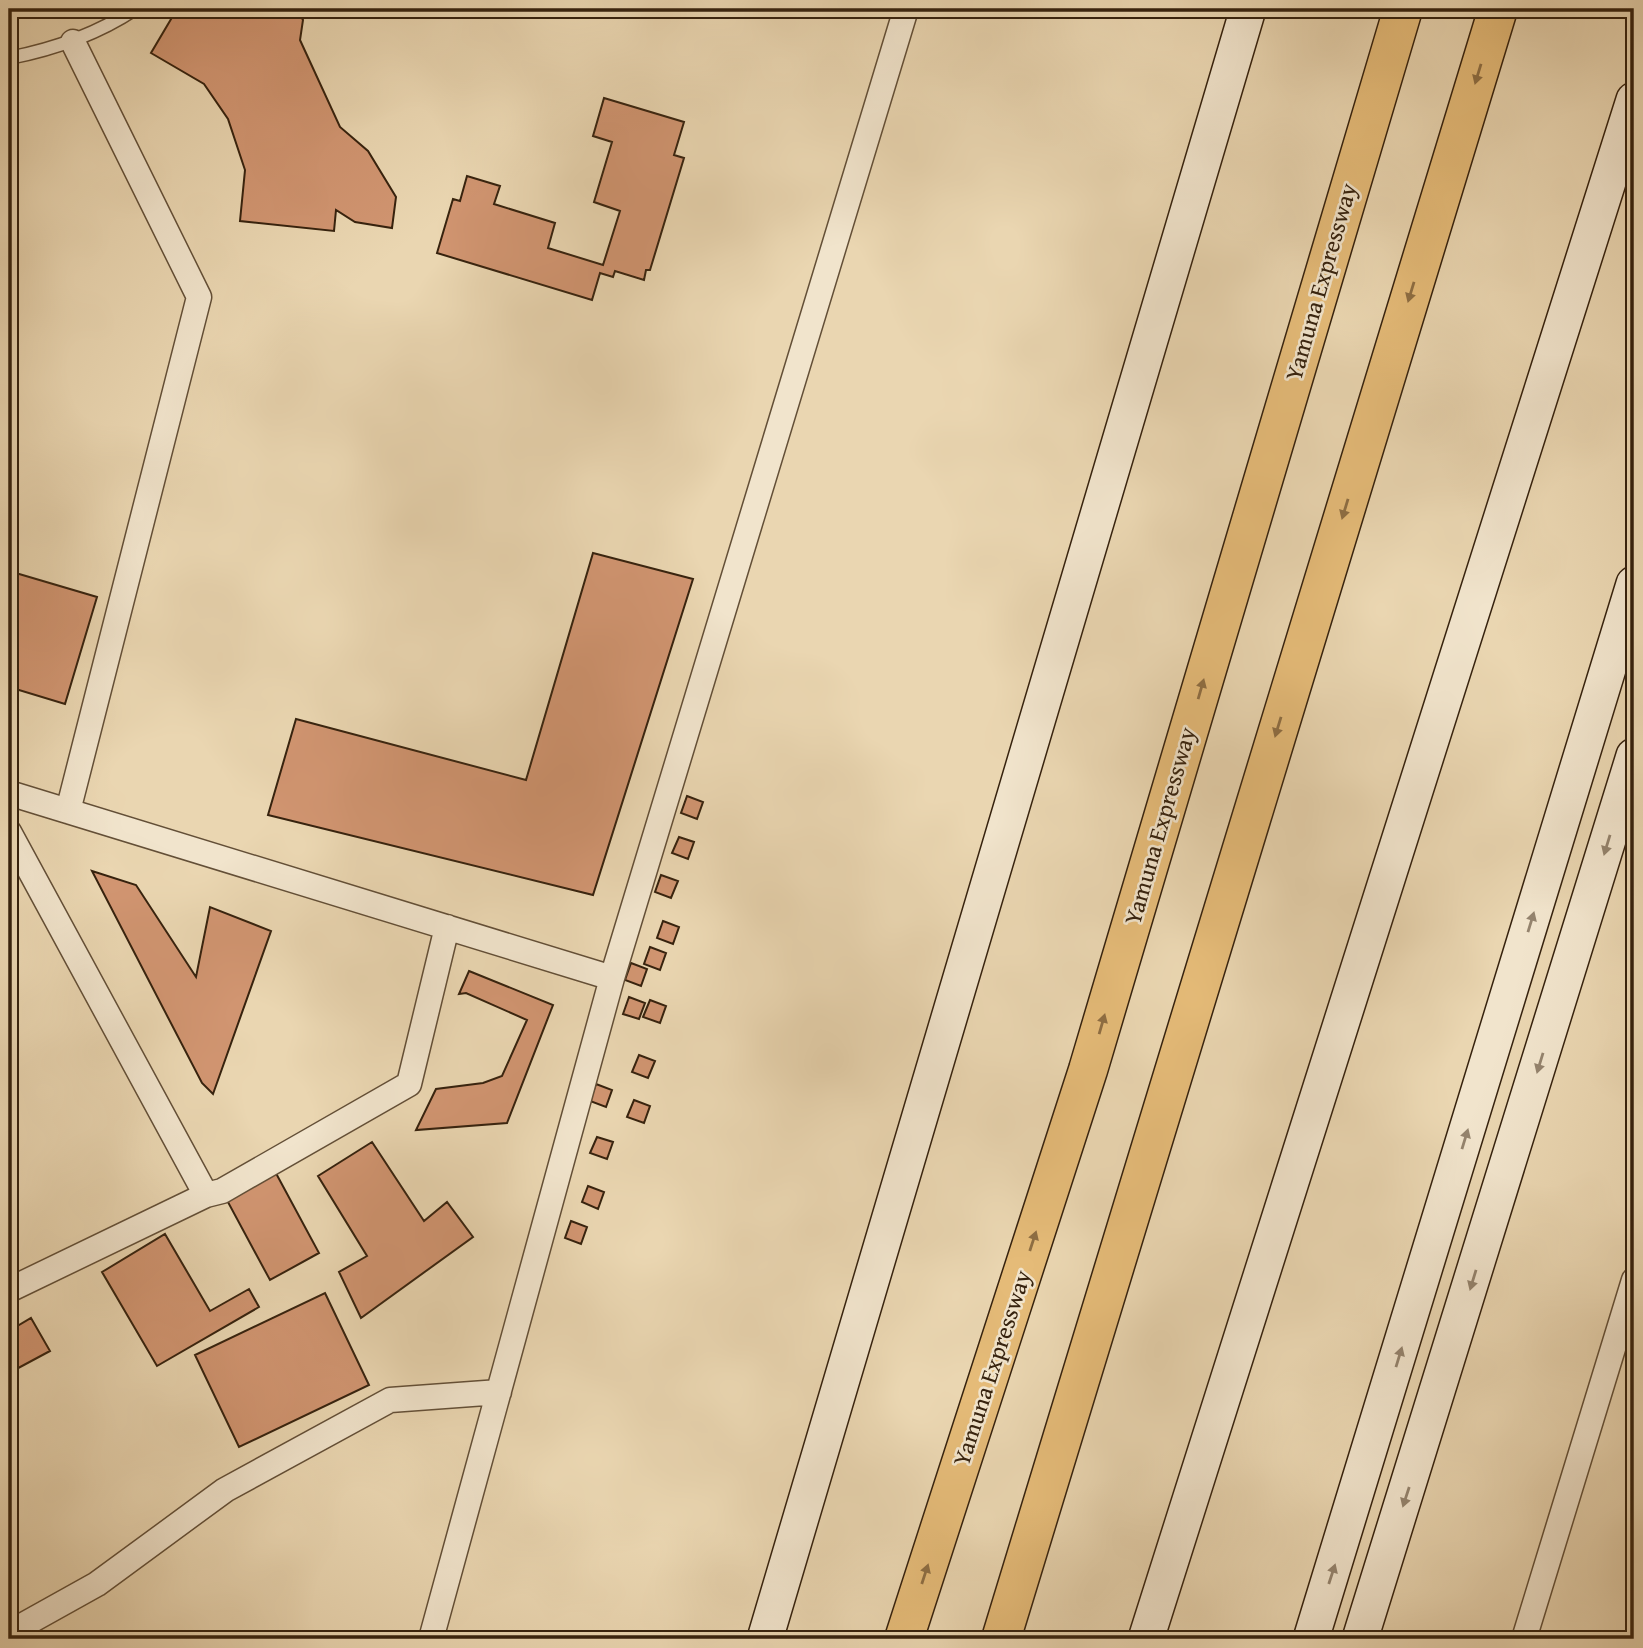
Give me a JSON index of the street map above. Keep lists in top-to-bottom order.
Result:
{
  "streets": {
    "highway": ["Yamuna Expressway"]
  }
}
